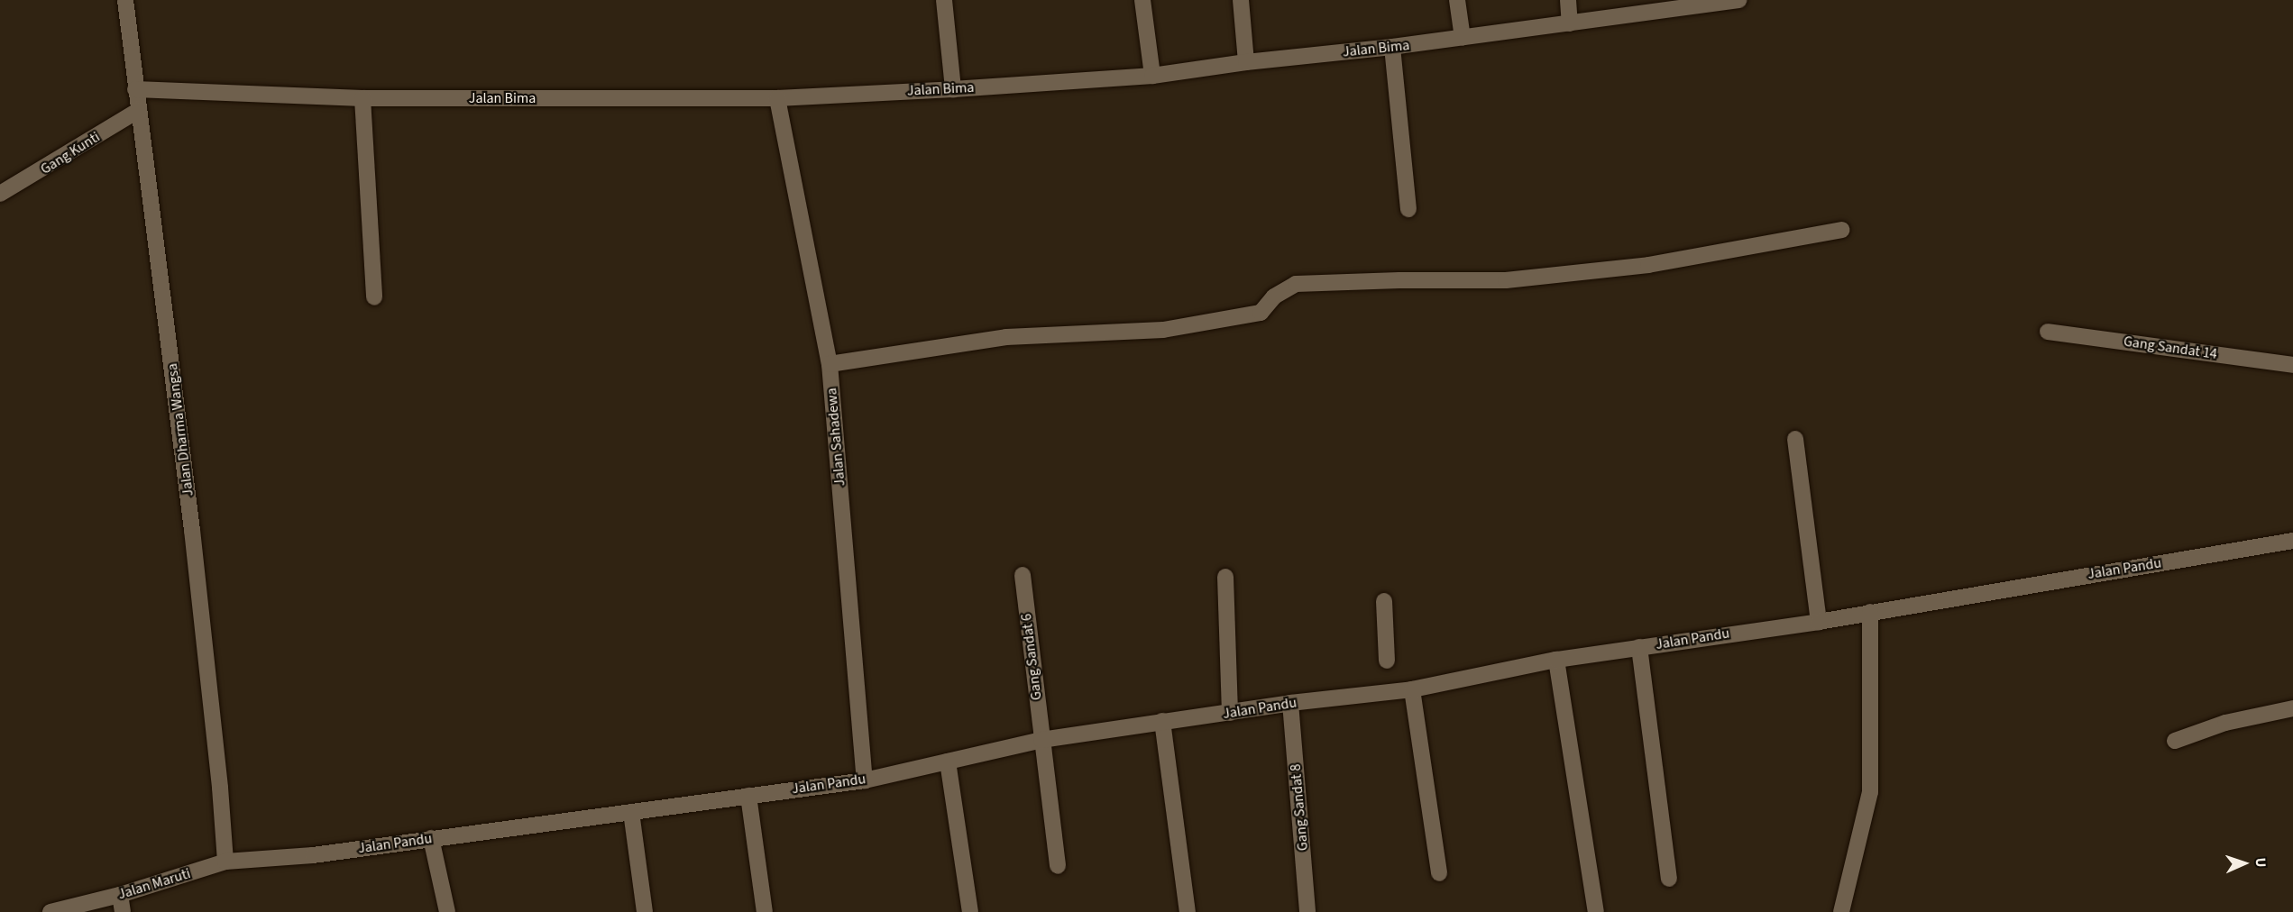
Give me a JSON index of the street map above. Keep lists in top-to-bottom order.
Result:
{
  "streets": {
    "street": [
      "Jalan Bima",
      "Gang Kunti",
      "Gang Sandat 14",
      "Jalan Dharma Wangsa",
      "Jalan Sahadewa",
      "Jalan Pandu",
      "Gang Sandat 6",
      "Gang Sandat 8",
      "Jalan Maruti"
    ]
  },
  "crossings": [
    ["Jalan Bima", "Jalan Dharma Wangsa"],
    ["Jalan Bima", "Jalan Sahadewa"],
    ["Gang Kunti", "Jalan Dharma Wangsa"],
    ["Jalan Dharma Wangsa", "Jalan Pandu"],
    ["Jalan Dharma Wangsa", "Jalan Maruti"],
    ["Jalan Sahadewa", "Jalan Pandu"],
    ["Jalan Pandu", "Gang Sandat 6"],
    ["Jalan Pandu", "Gang Sandat 8"],
    ["Jalan Pandu", "Jalan Maruti"]
  ],
  "north": "right"
}
